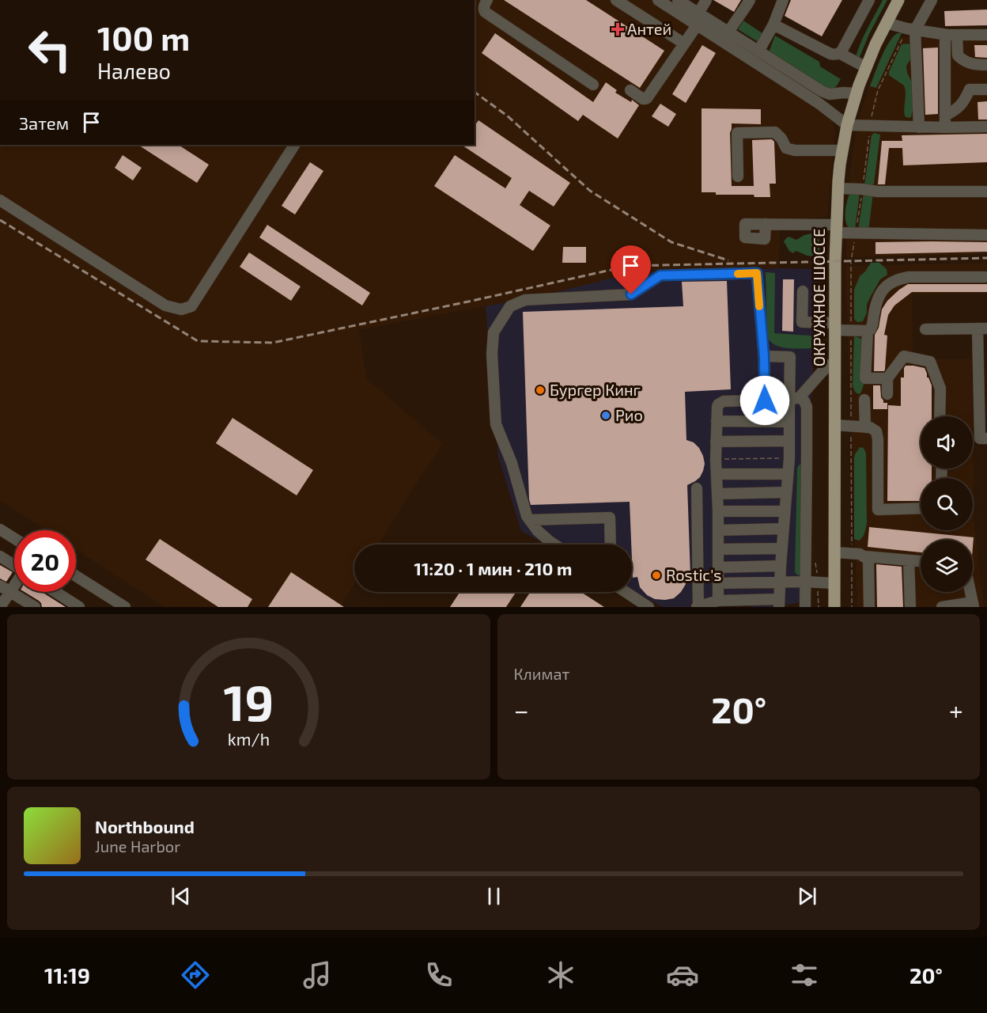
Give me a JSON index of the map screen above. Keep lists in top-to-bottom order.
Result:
{
  "streets": {
    "main road": ["ОКРУЖНОЕ ШОССЕ"]
  },
  "places": {
    "health": ["Антей"],
    "other": ["Бургер Кинг", "Рио", "Rostic's"]
  },
  "page": {
    "turn": ["100 m", "Налево"],
    "then": "Затем",
    "limit": "20",
    "trip": "11:20 · 1 мин · 210 m",
    "tile": "Климат",
    "heat": ["−", "20°", "+"],
    "song": ["Northbound", "June Harbor"],
    "tabs": ["11:19", "20°"],
    "gauge": ["19", "km/h"]
  }
}
